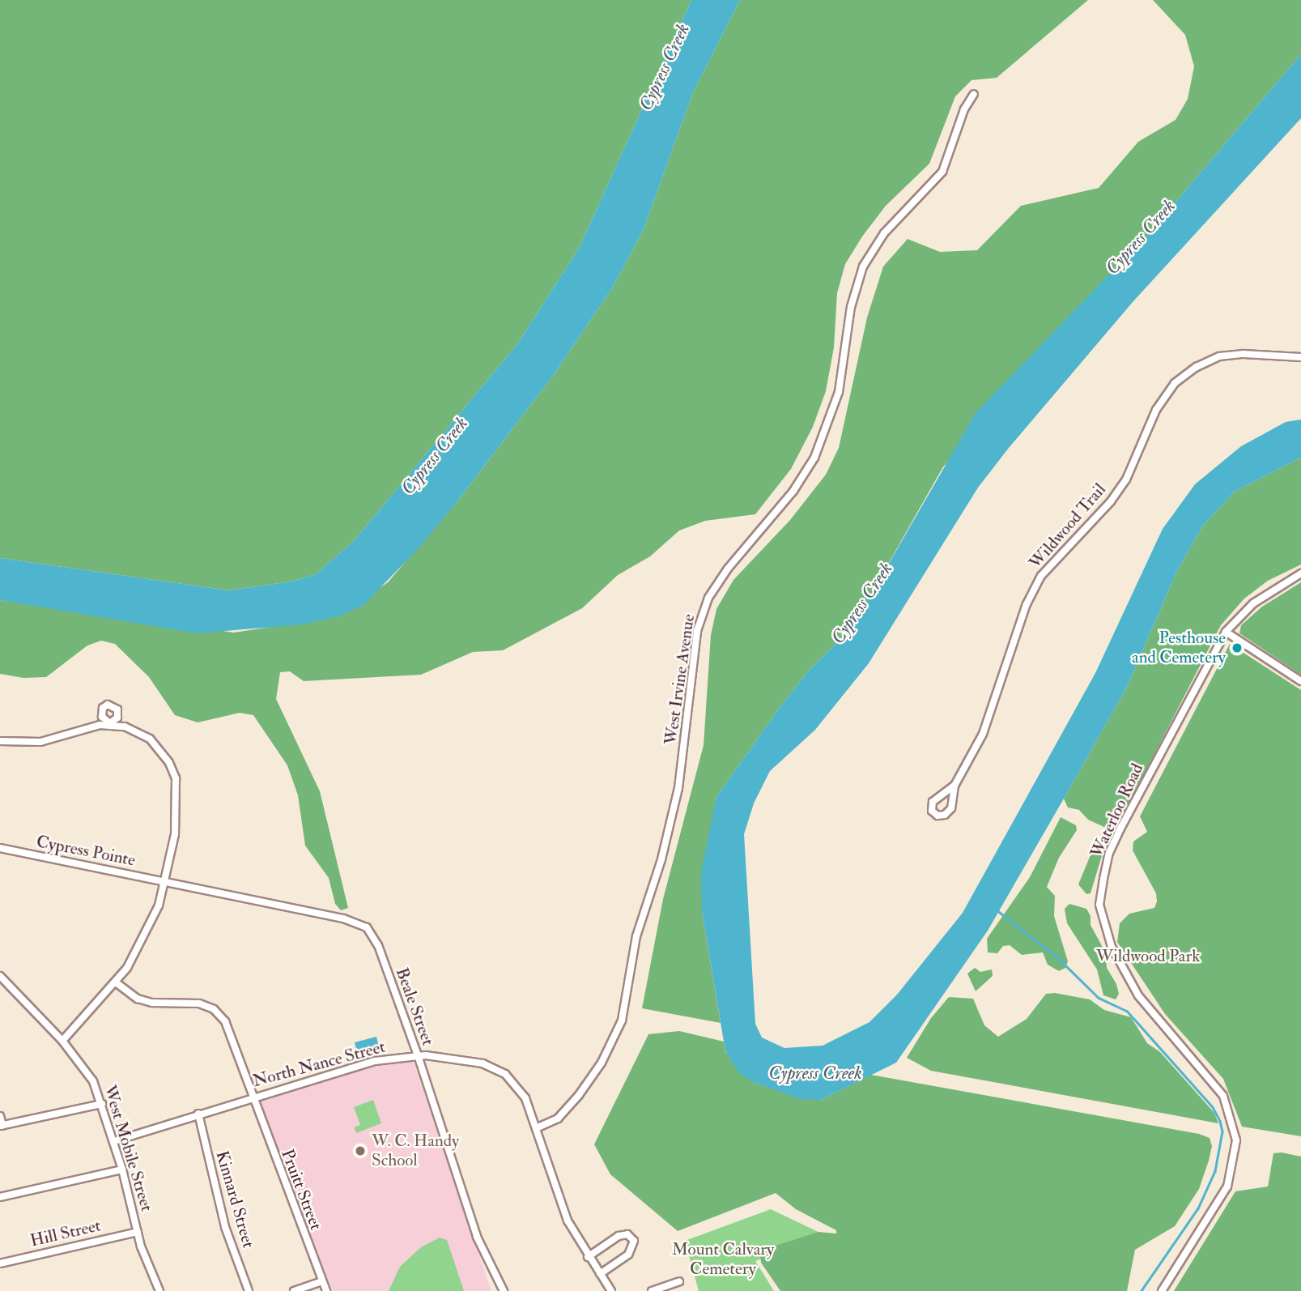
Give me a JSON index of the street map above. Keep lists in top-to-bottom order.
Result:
{
  "streets": {
    "street": [
      "Wildwood Trail",
      "West Irvine Avenue",
      "Waterloo Road",
      "Cypress Pointe",
      "Beale Street",
      "North Nance Street",
      "West Mobile Street",
      "Pruitt Street",
      "Kinnard Street",
      "Hill Street"
    ]
  },
  "crossings": [
    ["West Irvine Avenue", "North Nance Street"],
    ["Cypress Pointe", "Beale Street"],
    ["Beale Street", "North Nance Street"],
    ["North Nance Street", "West Mobile Street"],
    ["North Nance Street", "Pruitt Street"],
    ["North Nance Street", "Kinnard Street"],
    ["West Mobile Street", "Hill Street"]
  ],
  "water": ["Cypress Creek"],
  "parks": ["Wildwood Park", "Mount Calvary Cemetery"],
  "places": ["Pesthouse and Cemetery", "W. C. Handy School"]
}
